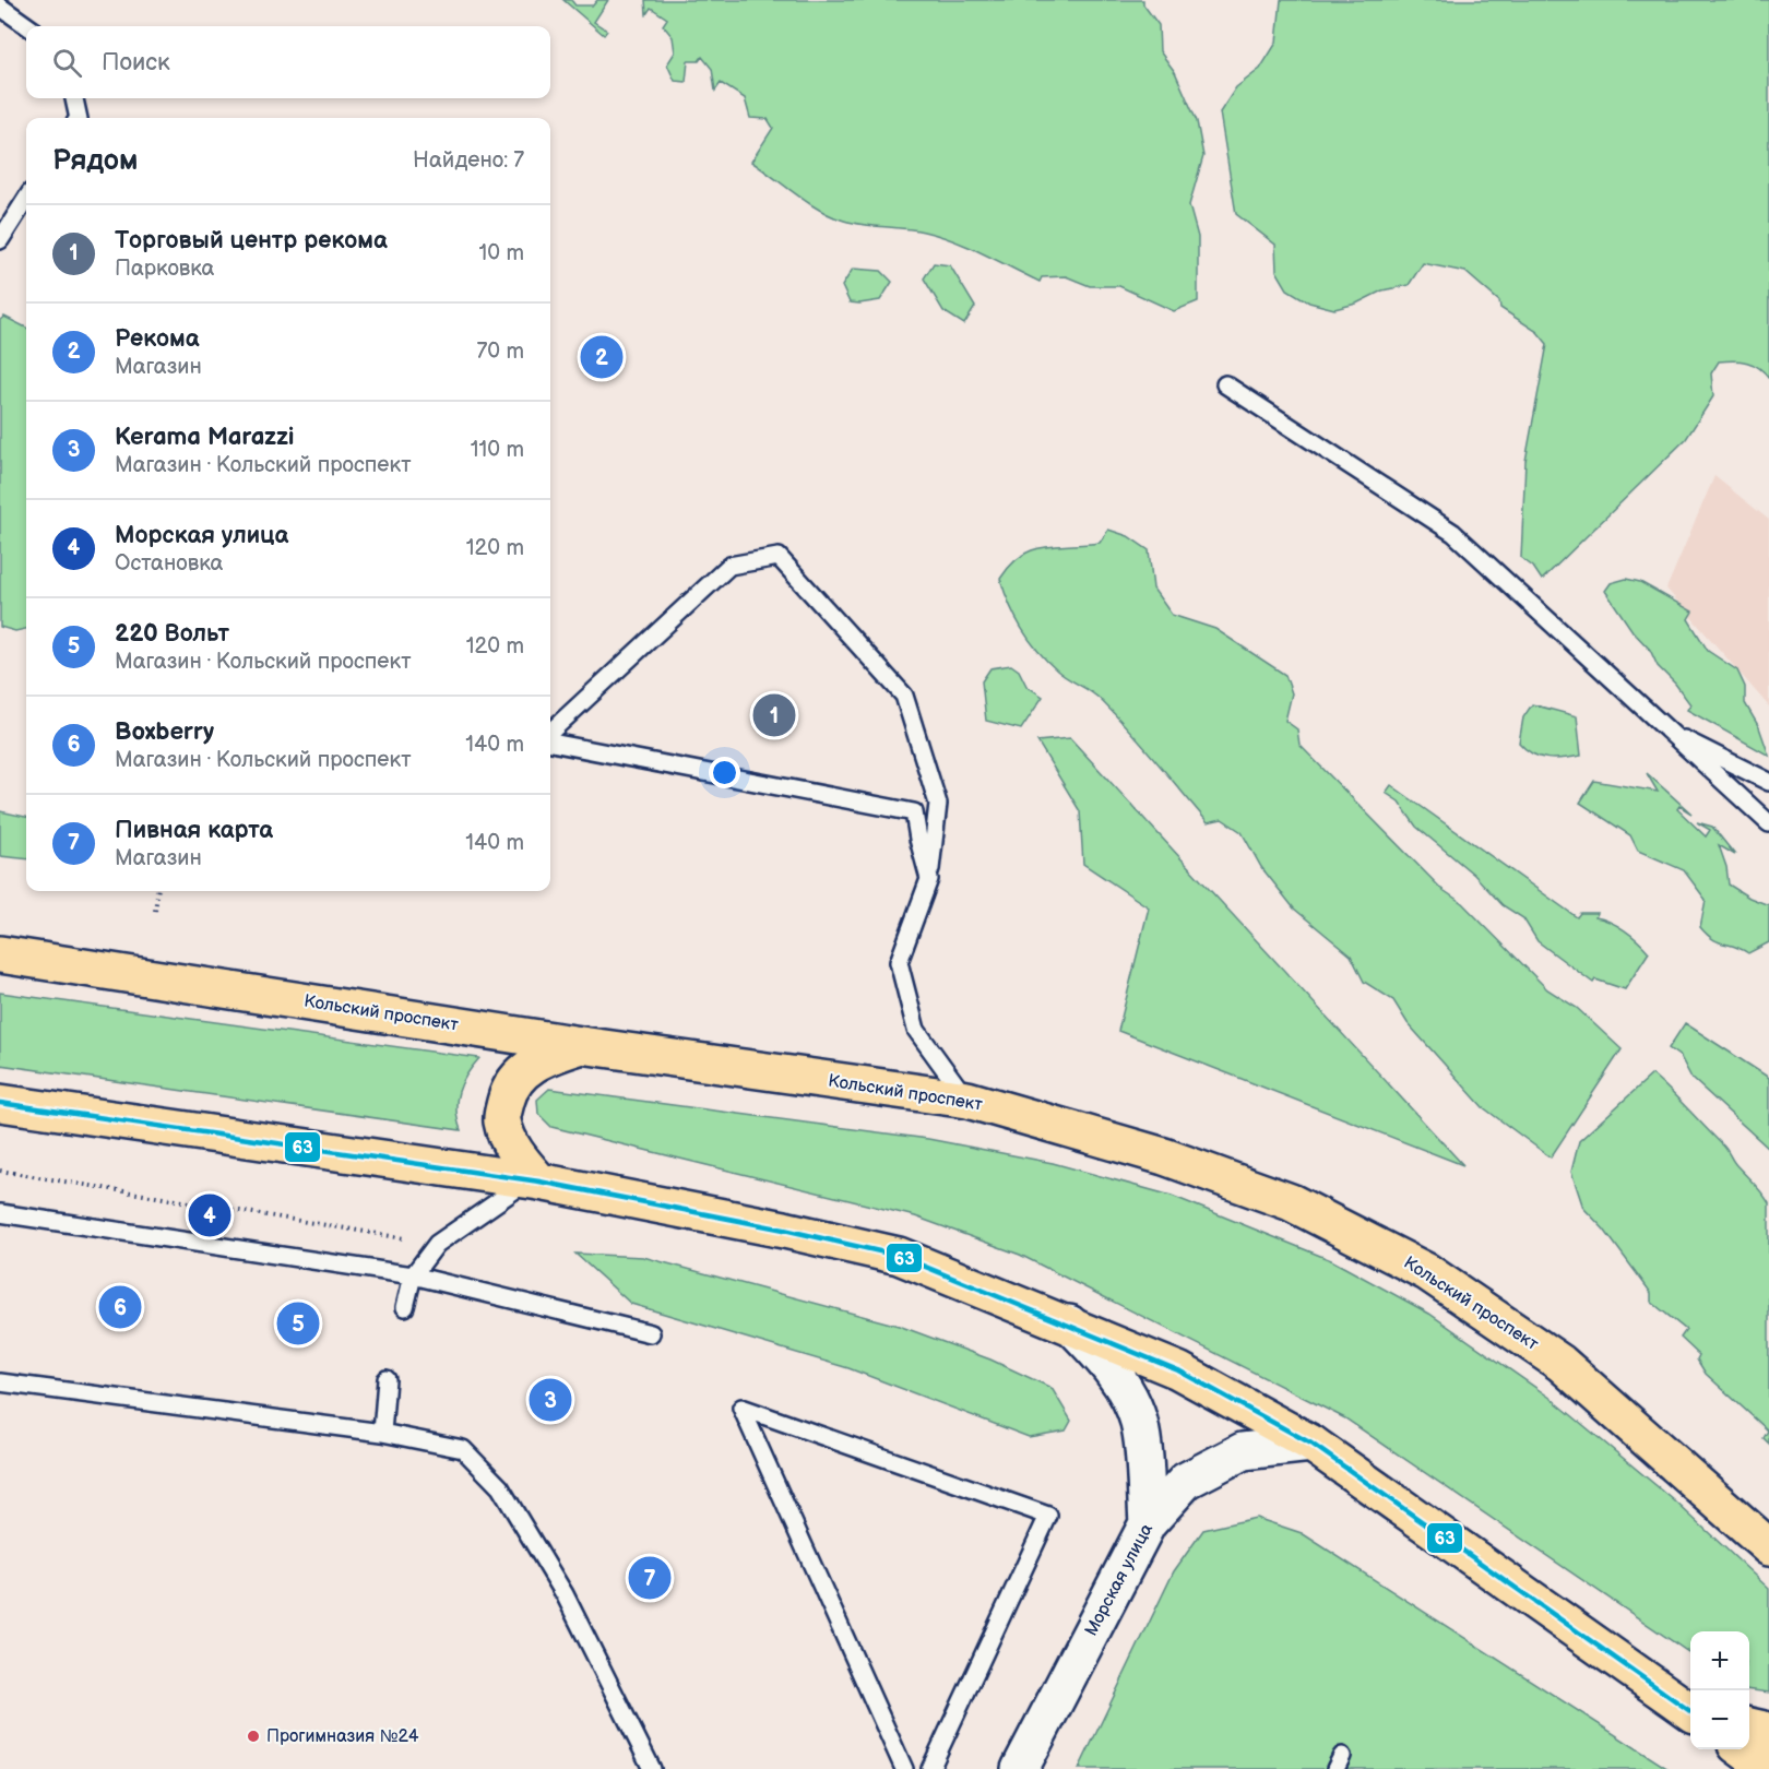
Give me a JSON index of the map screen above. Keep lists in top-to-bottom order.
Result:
{
  "streets": {
    "main road": ["Кольский проспект"],
    "street": ["Морская улица"]
  },
  "places": ["Прогимназия №24"],
  "lines": ["transit line 63"],
  "page": {
    "search": "Поиск",
    "heading": ["Рядом", "Найдено: 7"],
    "list": [
      {
        "mark": "1",
        "name": "Торговый центр рекома",
        "note": "Парковка",
        "value": "10 m"
      },
      {
        "mark": "2",
        "name": "Рекома",
        "note": "Магазин",
        "value": "70 m"
      },
      {
        "mark": "3",
        "name": "Kerama Marazzi",
        "note": "Магазин · Кольский проспект",
        "value": "110 m"
      },
      {
        "mark": "4",
        "name": "Морская улица",
        "note": "Остановка",
        "value": "120 m"
      },
      {
        "mark": "5",
        "name": "220 Вольт",
        "note": "Магазин · Кольский проспект",
        "value": "120 m"
      },
      {
        "mark": "6",
        "name": "Boxberry",
        "note": "Магазин · Кольский проспект",
        "value": "140 m"
      },
      {
        "mark": "7",
        "name": "Пивная карта",
        "note": "Магазин",
        "value": "140 m"
      }
    ],
    "pins": [
      "2",
      "1",
      "4",
      "6",
      "5",
      "3",
      "7"
    ],
    "map_buttons": ["+", "−"]
  }
}
